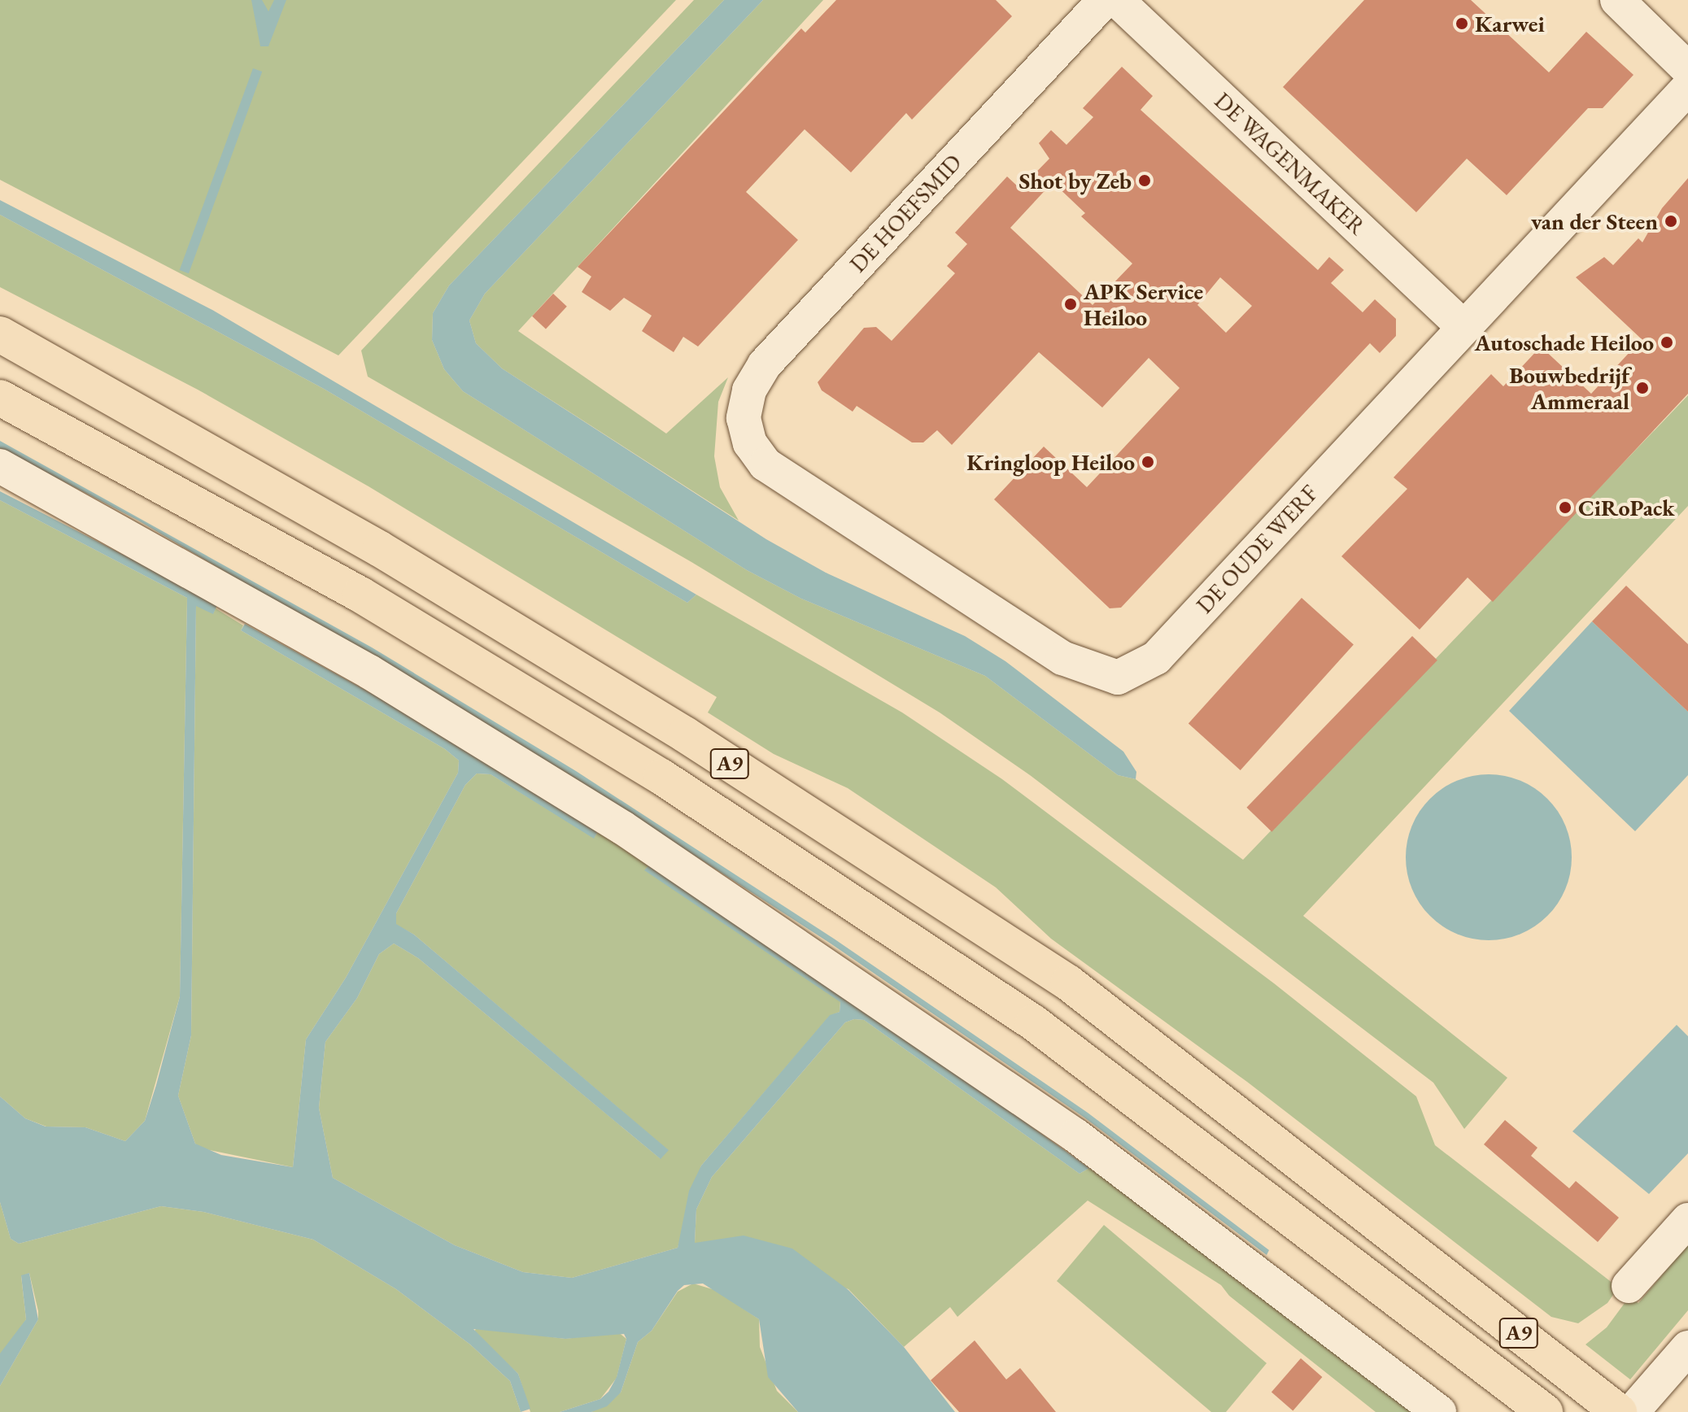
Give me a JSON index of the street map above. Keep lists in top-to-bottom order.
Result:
{
  "streets": {
    "highway": ["A9"],
    "street": ["DE WAGENMAKER", "DE HOEFSMID", "DE OUDE WERF"]
  },
  "crossings": [
    ["DE WAGENMAKER", "DE OUDE WERF"],
    ["DE HOEFSMID", "DE OUDE WERF"]
  ],
  "places": [
    "Karwei",
    "Shot by Zeb",
    "van der Steen",
    "APK Service Heiloo",
    "Autoschade Heiloo",
    "Bouwbedrijf Ammeraal",
    "Kringloop Heiloo",
    "CiRoPack"
  ]
}
